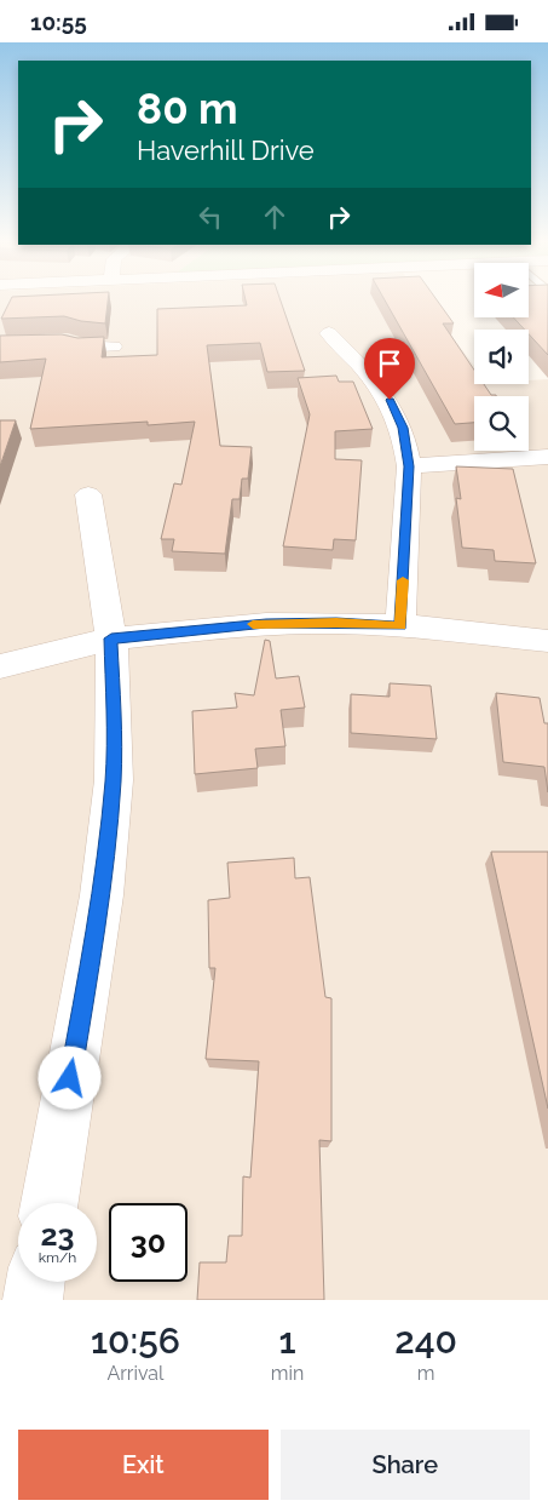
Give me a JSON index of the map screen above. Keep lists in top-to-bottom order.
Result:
{
  "north": "left",
  "page": {
    "status": "10:55",
    "turn": ["80 m", "Haverhill Drive"],
    "speed": "23 km/h",
    "limit": "30",
    "eta": [
      "10:56",
      "Arrival",
      "1",
      "min",
      "240",
      "m"
    ],
    "buttons": ["Exit", "Share"]
  }
}
